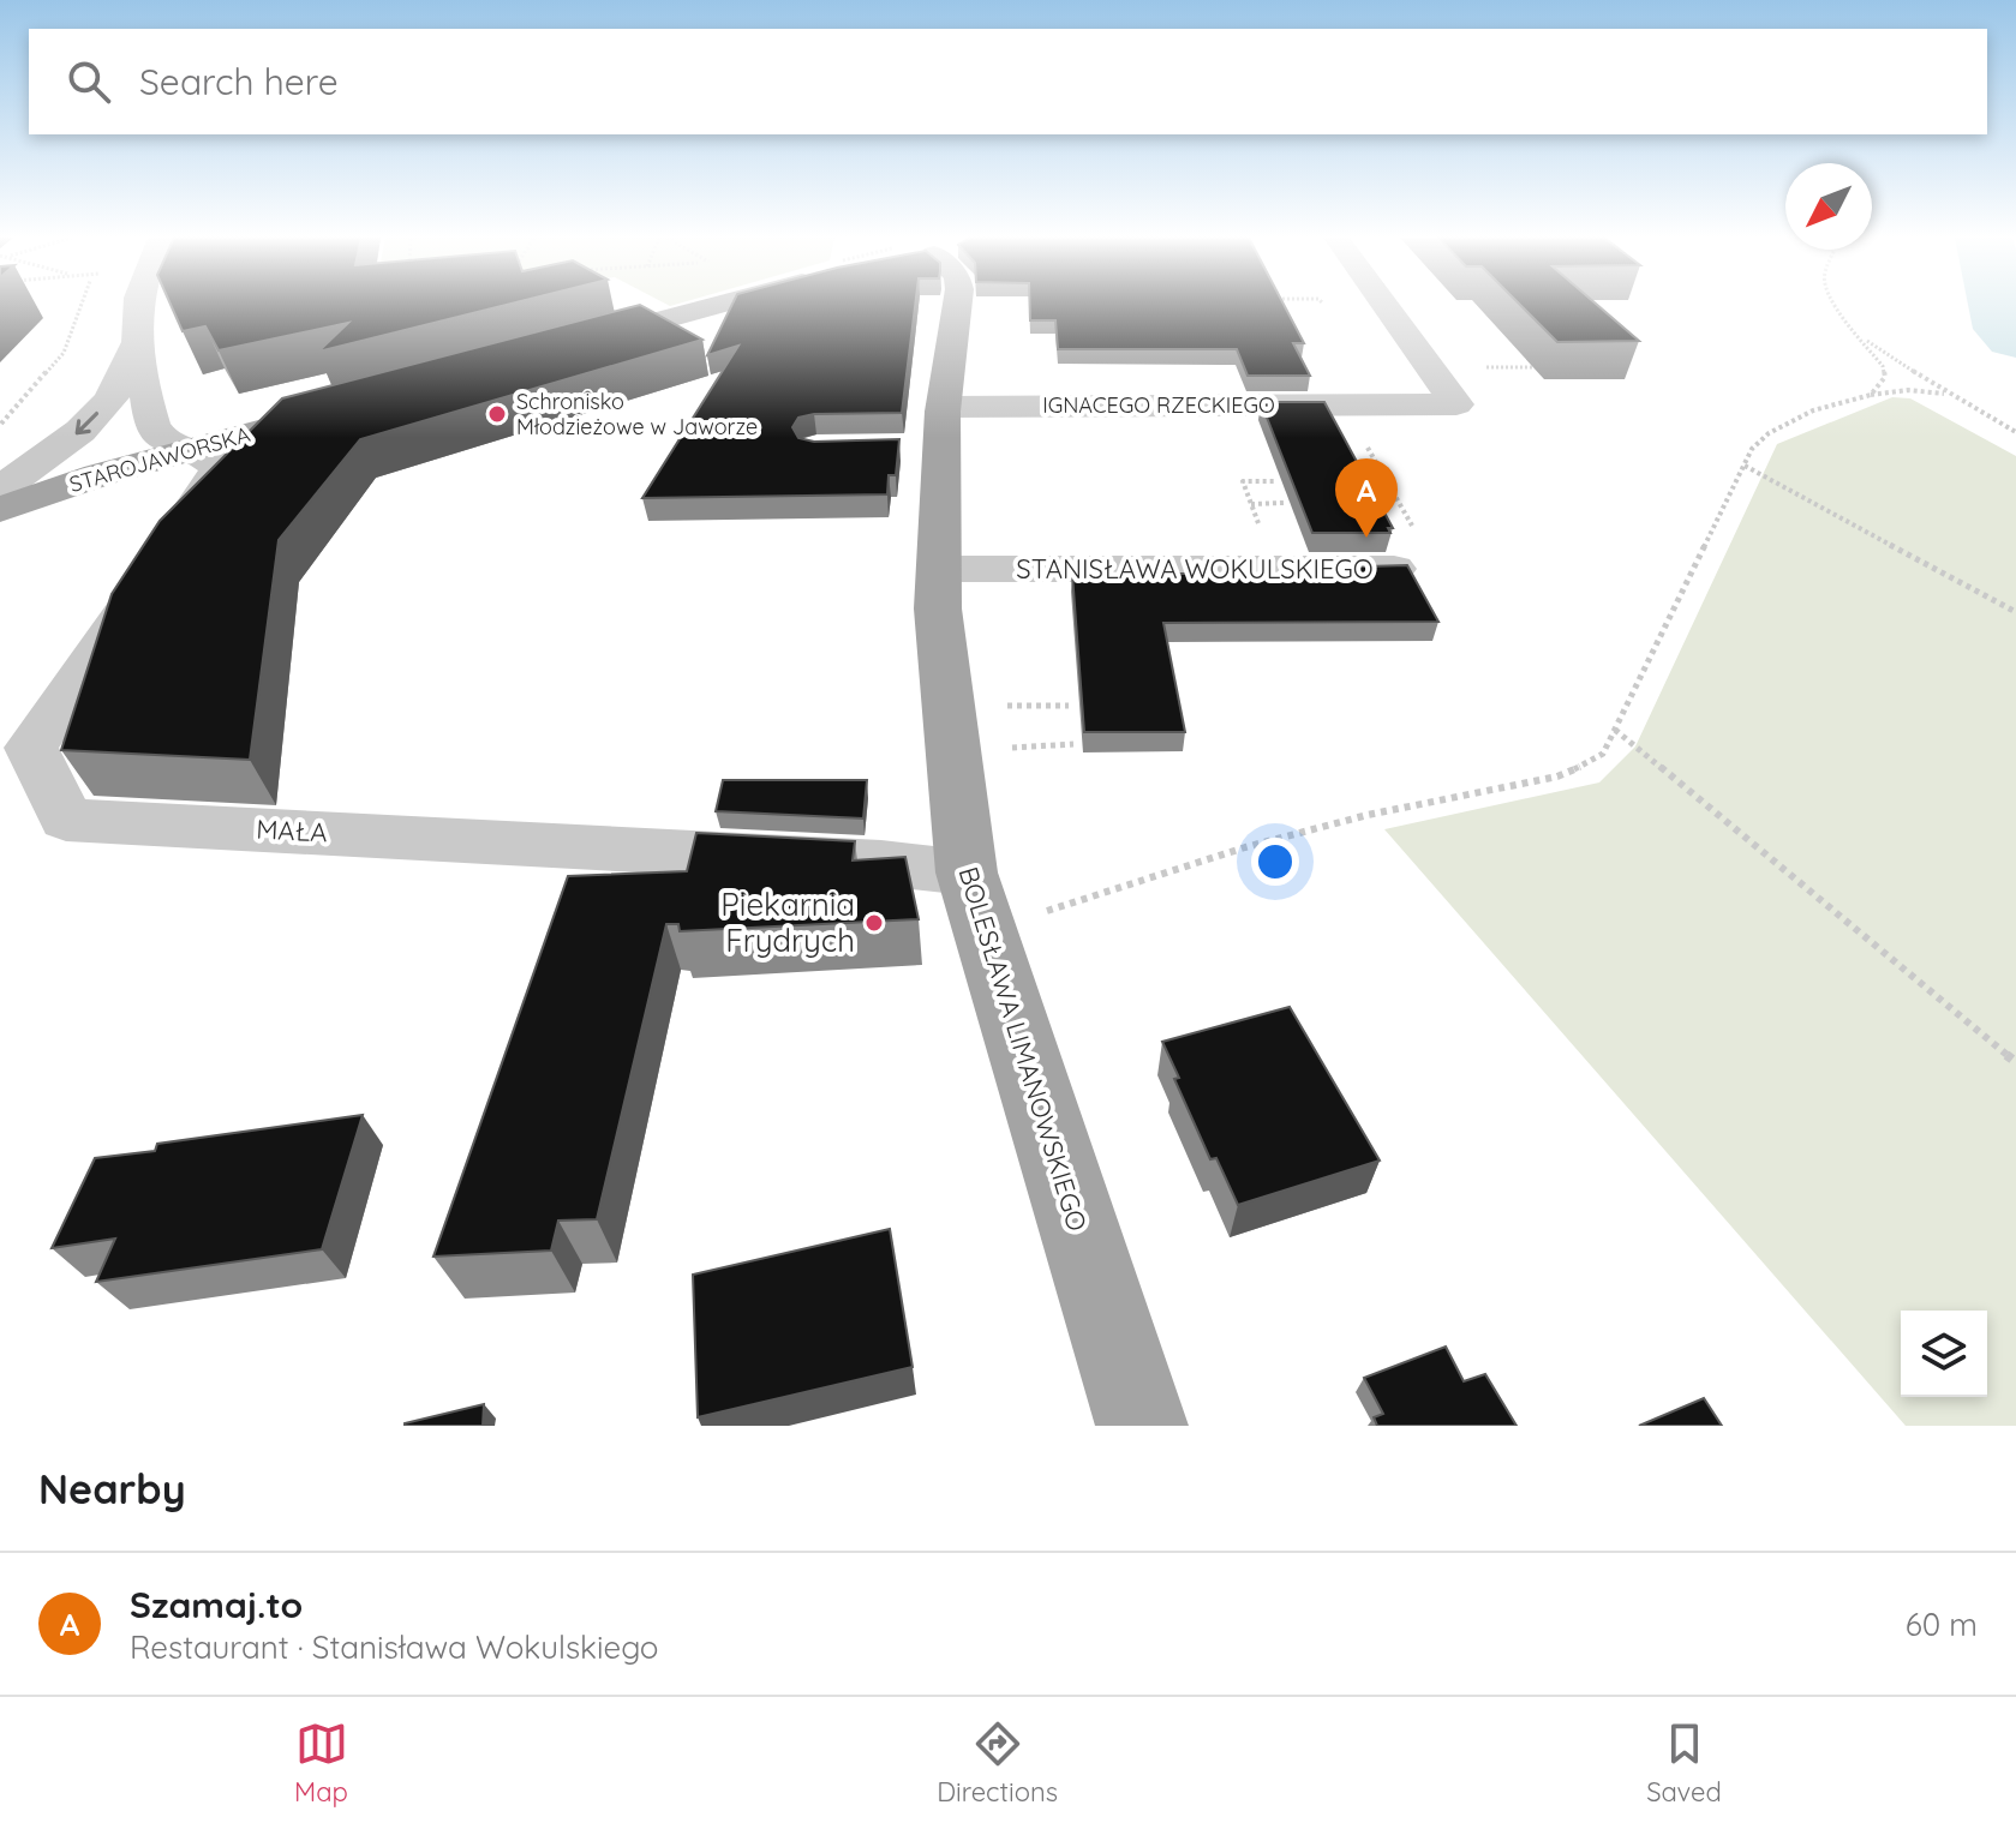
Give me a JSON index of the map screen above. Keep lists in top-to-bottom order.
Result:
{
  "streets": {
    "main road": ["STAROJAWORSKA", "BOLESŁAWA LIMANOWSKIEGO"],
    "street": ["IGNACEGO RZECKIEGO", "STANISŁAWA WOKULSKIEGO", "MAŁA"]
  },
  "crossings": [
    ["IGNACEGO RZECKIEGO", "STANISŁAWA WOKULSKIEGO"],
    ["IGNACEGO RZECKIEGO", "BOLESŁAWA LIMANOWSKIEGO"],
    ["STAROJAWORSKA", "MAŁA"],
    ["STANISŁAWA WOKULSKIEGO", "BOLESŁAWA LIMANOWSKIEGO"],
    ["MAŁA", "BOLESŁAWA LIMANOWSKIEGO"]
  ],
  "places": ["Schronisko Młodzieżowe w Jaworze", "Piekarnia Frydrych"],
  "north": "bottom left",
  "page": {
    "search": "Search here",
    "pins": "A",
    "heading": "Nearby",
    "list": [
      {
        "mark": "A",
        "name": "Szamaj.to",
        "note": "Restaurant · Stanisława Wokulskiego",
        "value": "60 m"
      }
    ],
    "nav": ["Map", "Directions", "Saved"]
  }
}
